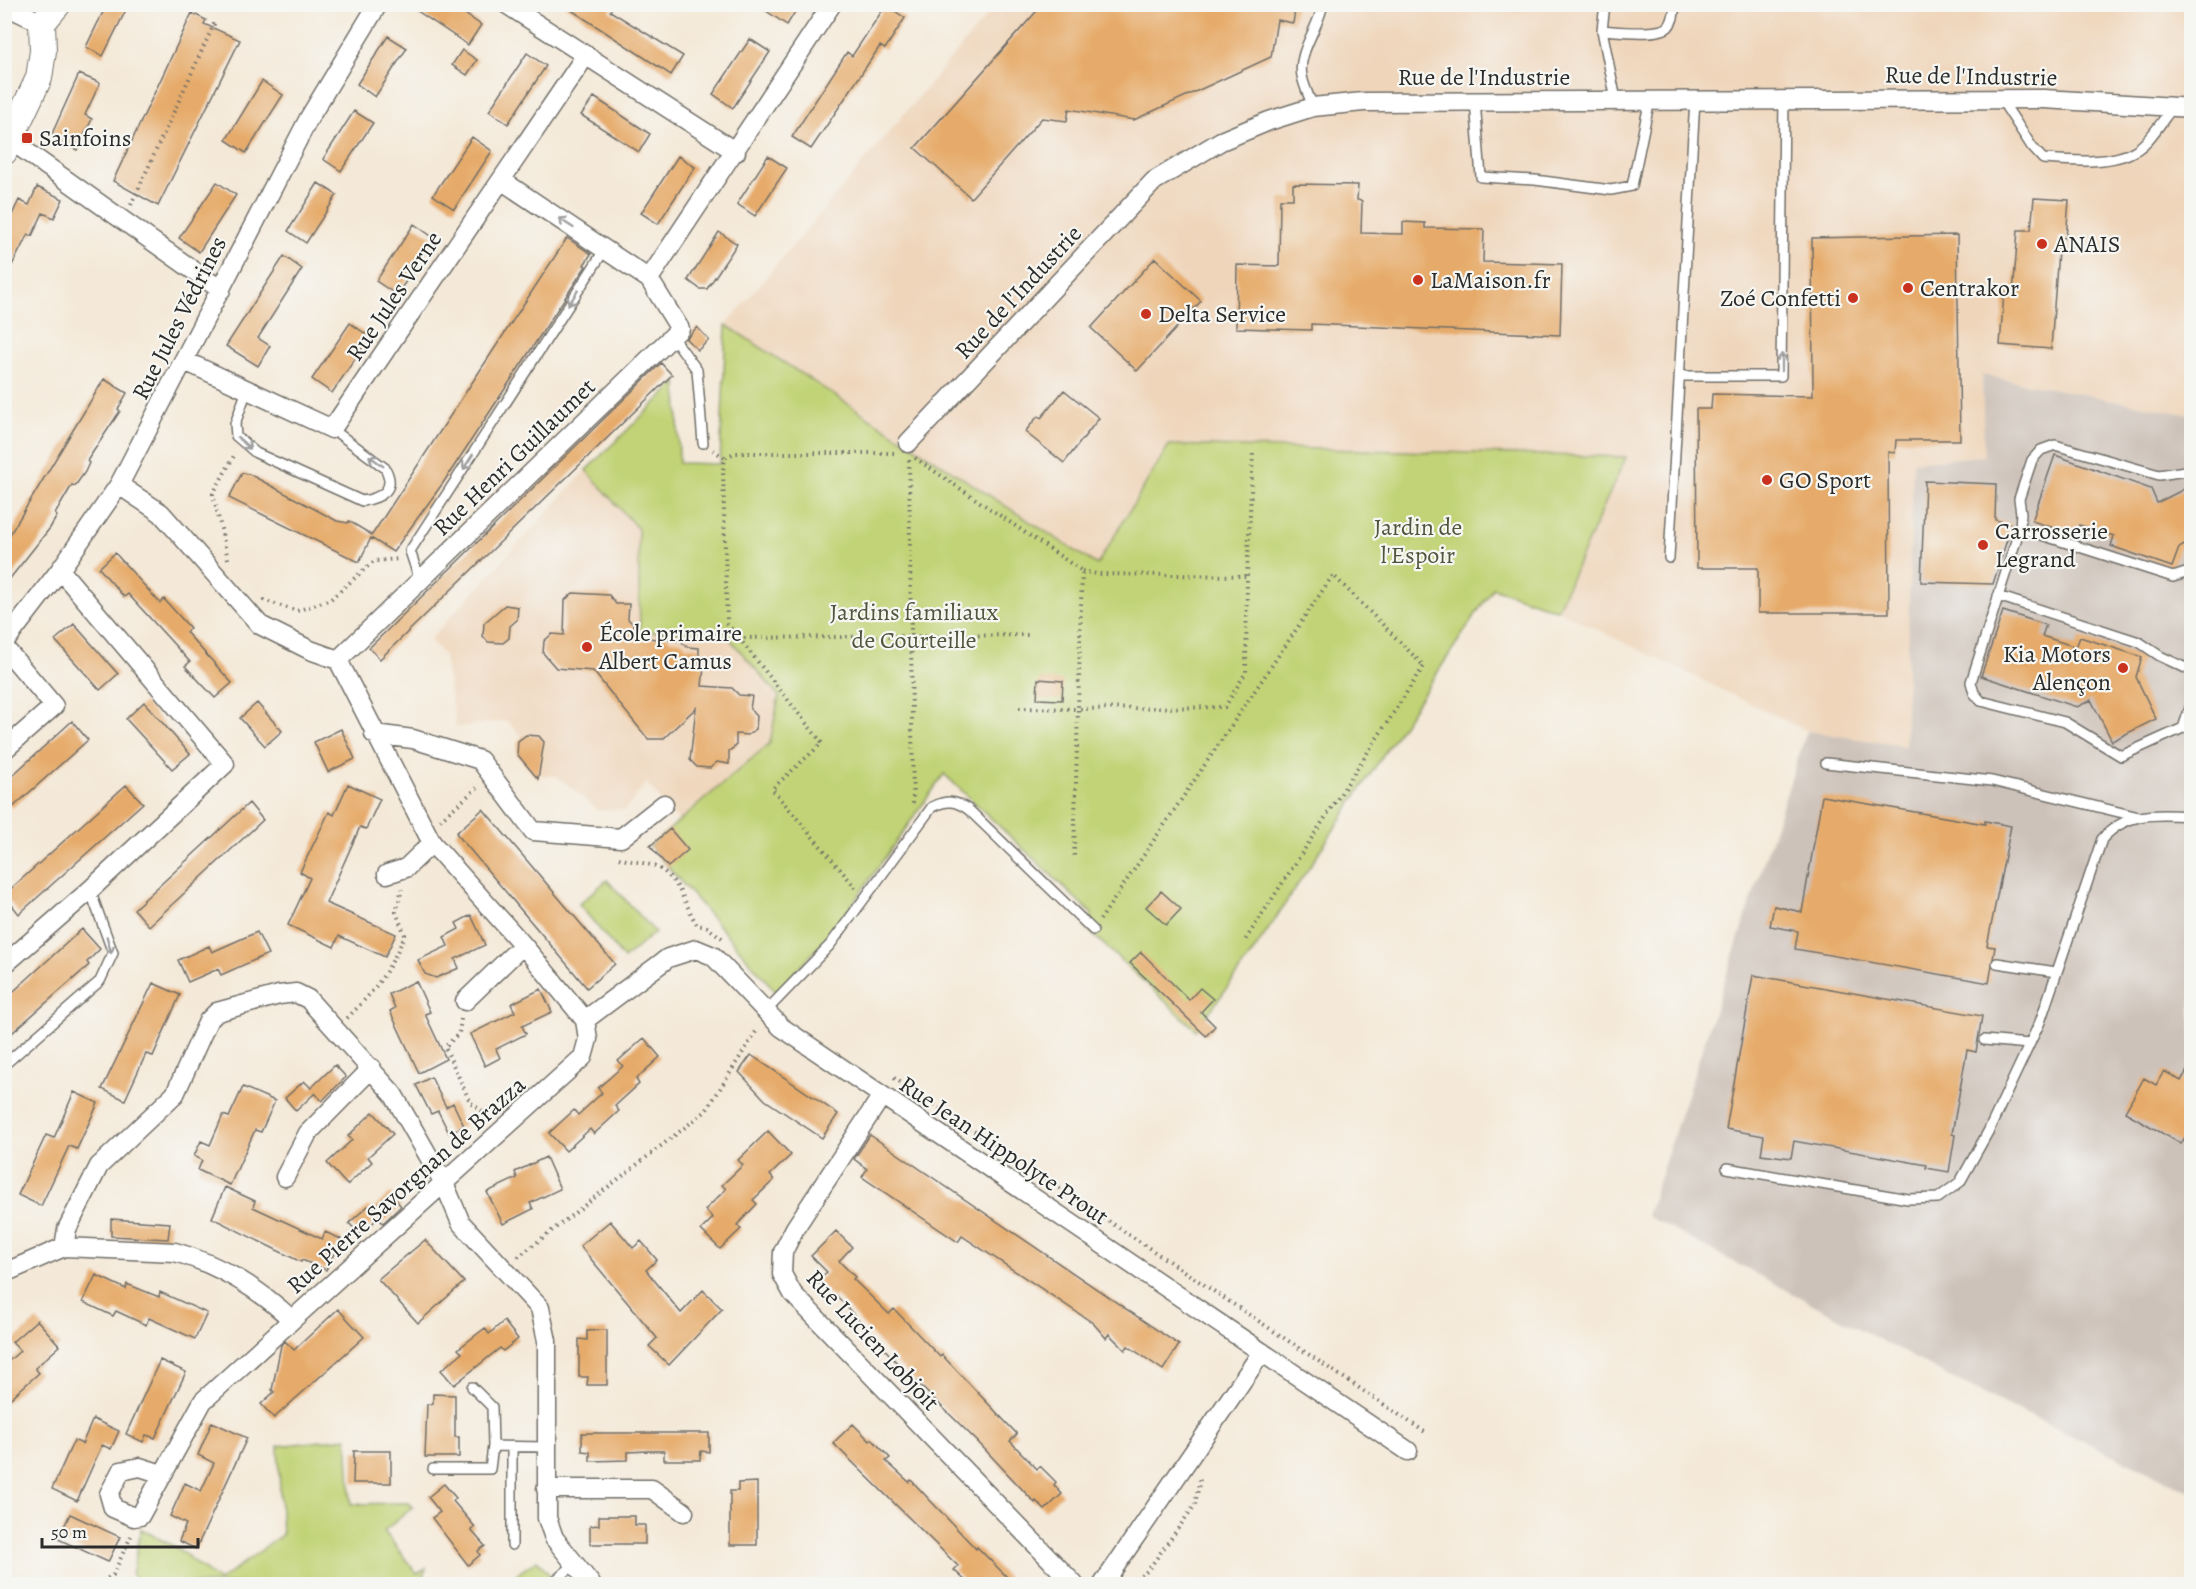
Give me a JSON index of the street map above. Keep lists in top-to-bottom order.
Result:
{
  "streets": {
    "street": [
      "Rue de l'Industrie",
      "Rue Jules Verne",
      "Rue Jules Védrines",
      "Rue Henri Guillaumet",
      "Rue Jean Hippolyte Prout",
      "Rue Pierre Savorgnan de Brazza",
      "Rue Lucien Lobjoit"
    ]
  },
  "crossings": [
    ["Rue Jean Hippolyte Prout", "Rue Pierre Savorgnan de Brazza"],
    ["Rue Jean Hippolyte Prout", "Rue Lucien Lobjoit"]
  ],
  "parks": ["Jardin de l'Espoir", "Jardins familiaux de Courteille"],
  "places": {
    "transit": ["Sainfoins"],
    "other": [
      "ANAIS",
      "LaMaison.fr",
      "Centrakor",
      "Zoé Confetti",
      "Delta Service",
      "GO Sport",
      "Carrosserie Legrand",
      "École primaire Albert Camus",
      "Kia Motors Alençon"
    ]
  },
  "scale_bar": "50 m"
}
